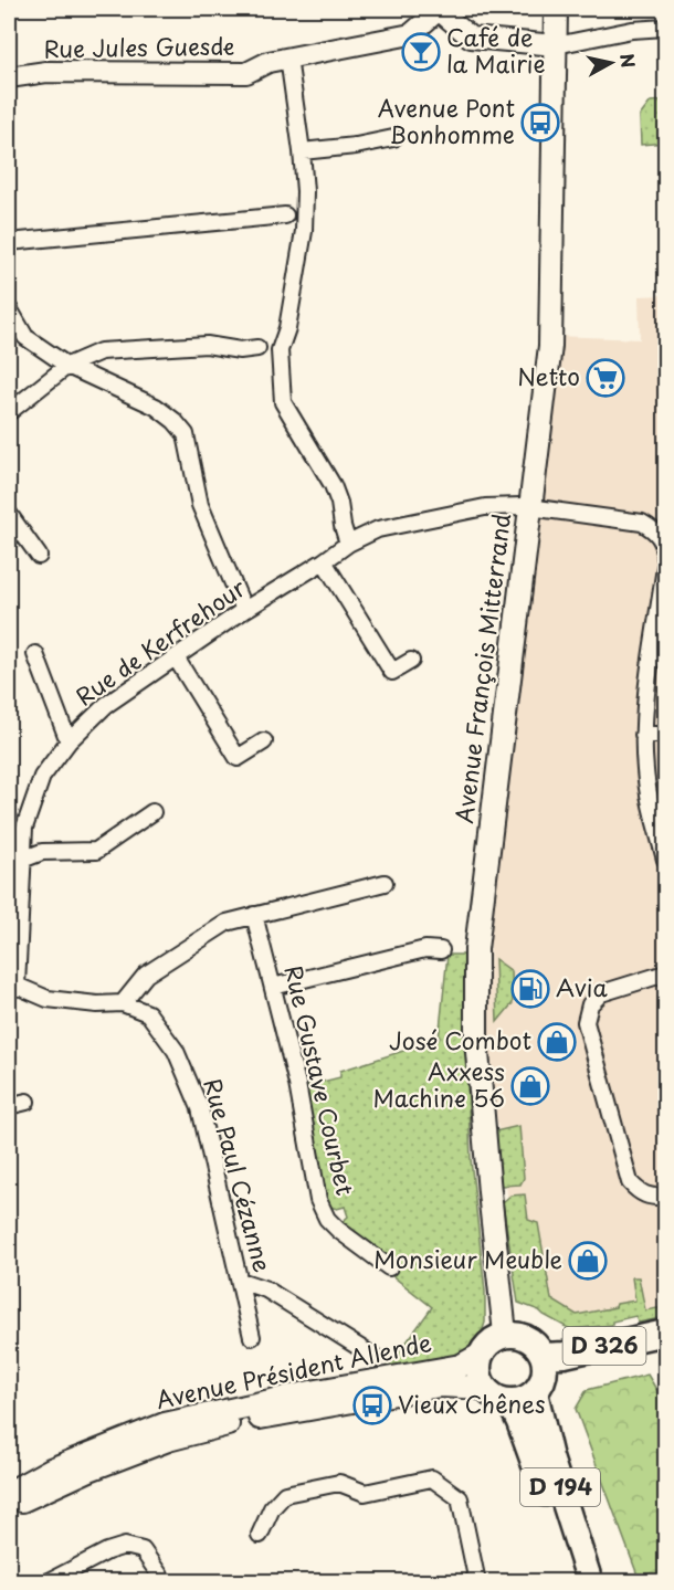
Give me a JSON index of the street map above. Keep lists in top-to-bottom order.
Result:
{
  "streets": {
    "main road": [
      "Avenue François Mitterrand",
      "D 326",
      "Avenue Président Allende",
      "D 194"
    ],
    "street": [
      "Rue Jules Guesde",
      "Rue de Kerfrehour",
      "Rue Gustave Courbet",
      "Rue Paul Cézanne"
    ]
  },
  "crossings": [
    ["Rue de Kerfrehour", "Avenue François Mitterrand"],
    ["Rue de Kerfrehour", "Rue Paul Cézanne"],
    ["Avenue François Mitterrand", "D 326"],
    ["Avenue François Mitterrand", "Avenue Président Allende"],
    ["Avenue François Mitterrand", "D 194"],
    ["D 326", "Avenue Président Allende"],
    ["D 326", "D 194"],
    ["Avenue Président Allende", "D 194"]
  ],
  "places": {
    "bar": ["Café de la Mairie"],
    "bus stop": ["Avenue Pont Bonhomme", "Vieux Chênes"],
    "supermarket": ["Netto"],
    "fuel station": ["Avia"],
    "shop": ["José Combot", "Axxess Machine 56", "Monsieur Meuble"]
  },
  "north": "right"
}
